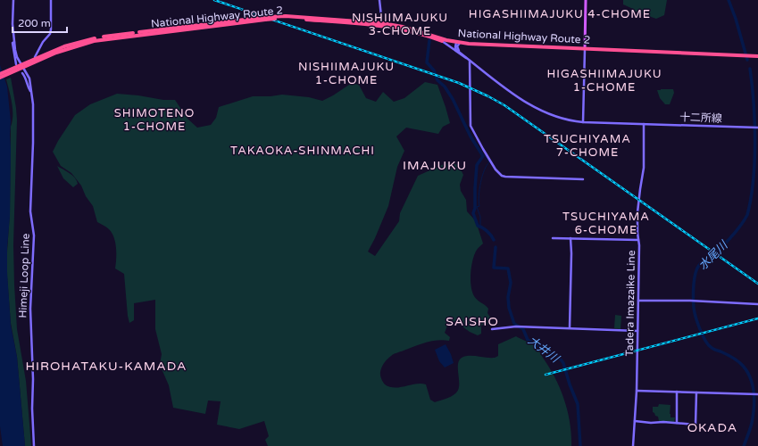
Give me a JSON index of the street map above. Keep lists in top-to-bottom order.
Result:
{
  "streets": {
    "highway": ["National Highway Route 2"],
    "street": ["十二所線", "Himeji Loop Line", "Tadera Imazaike Line"]
  },
  "crossings": [
    ["National Highway Route 2", "Himeji Loop Line"],
    ["十二所線", "Tadera Imazaike Line"]
  ],
  "districts": [
    "HIGASHIIMAJUKU 4-CHOME",
    "NISHIIMAJUKU 3-CHOME",
    "NISHIIMAJUKU 1-CHOME",
    "HIGASHIIMAJUKU 1-CHOME",
    "SHIMOTENO 1-CHOME",
    "TSUCHIYAMA 7-CHOME",
    "TAKAOKA-SHINMACHI",
    "IMAJUKU",
    "TSUCHIYAMA 6-CHOME",
    "SAISHO",
    "HIROHATAKU-KAMADA",
    "OKADA"
  ],
  "water": ["水尾川", "大井川"],
  "scale_bar": "200 m"
}
